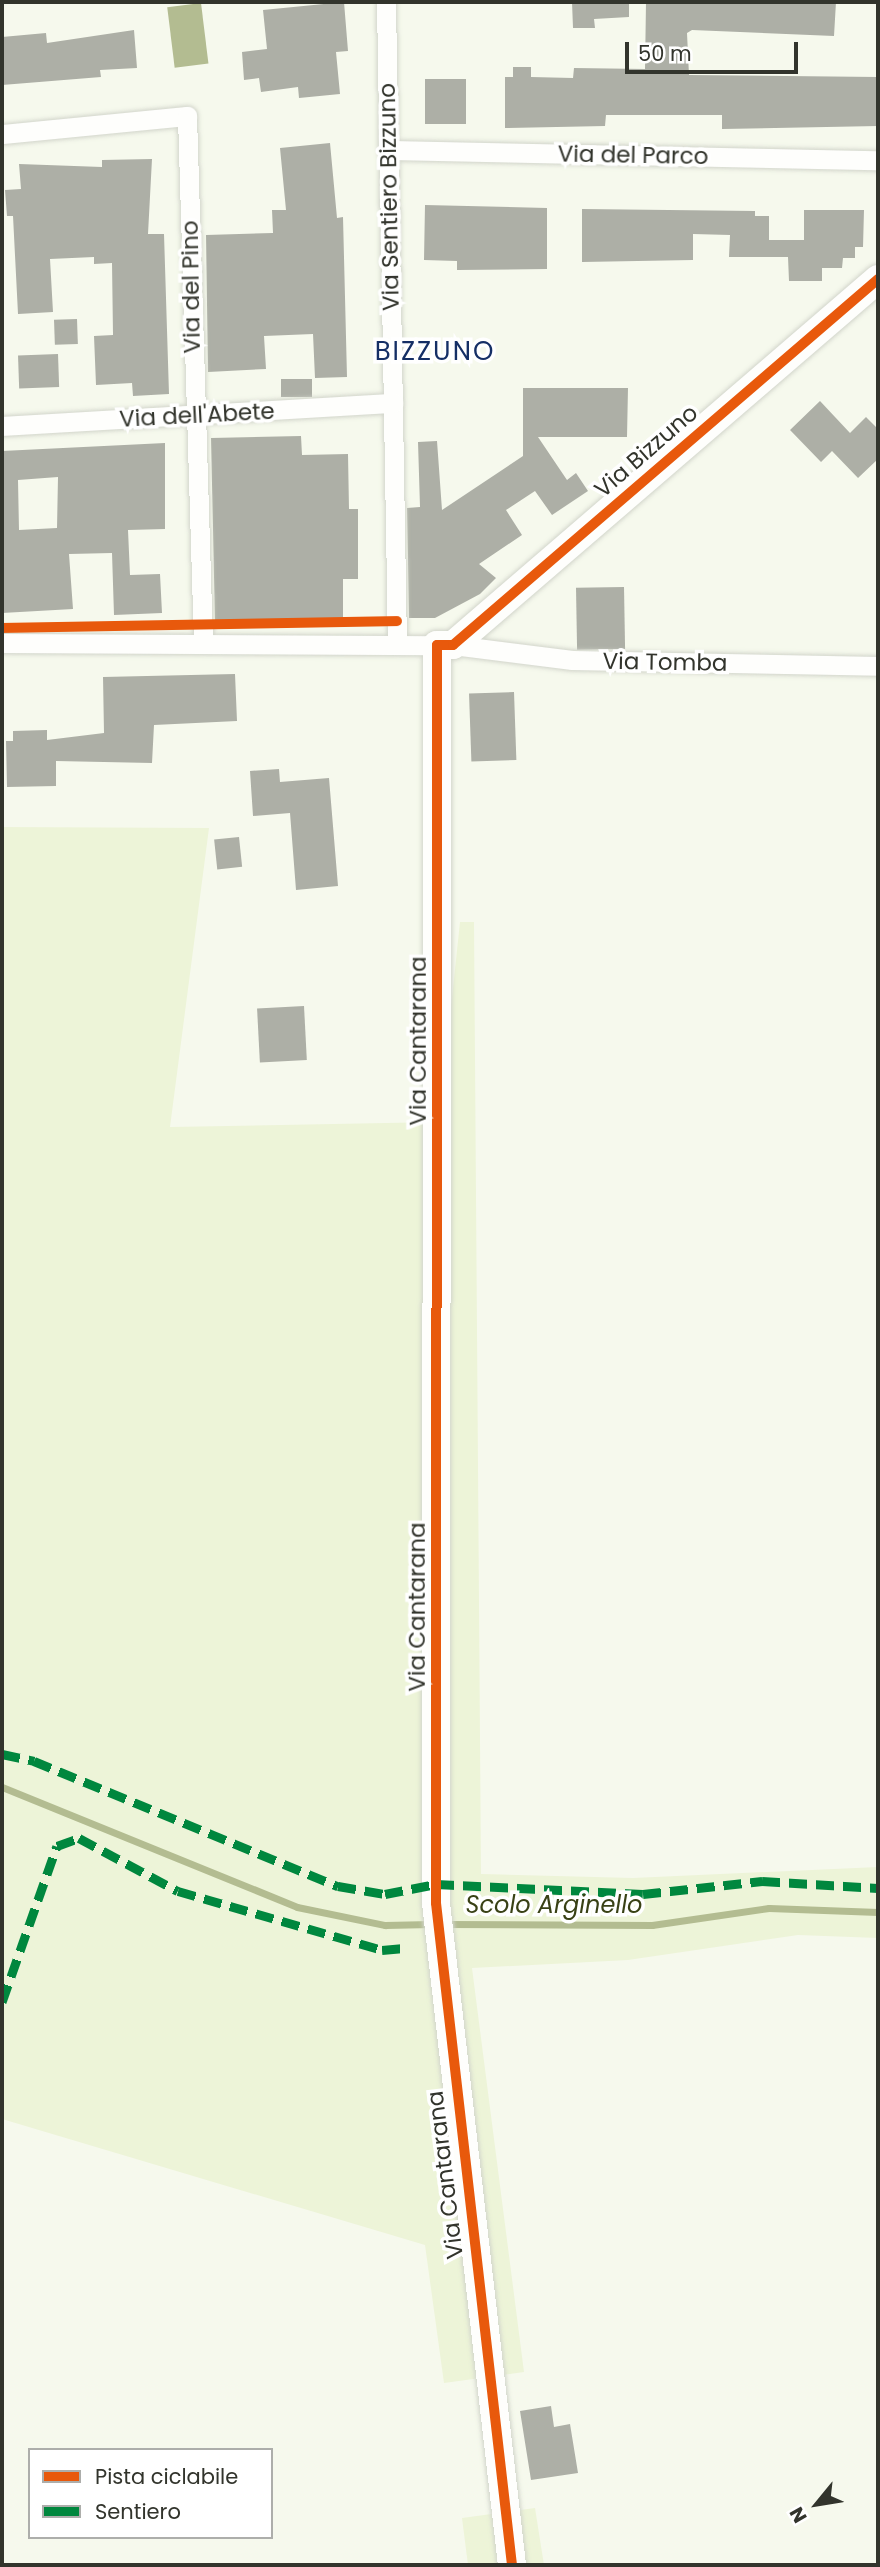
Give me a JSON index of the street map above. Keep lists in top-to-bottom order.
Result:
{
  "streets": {
    "street": [
      "Via del Parco",
      "Via Sentiero Bizzuno",
      "Via del Pino",
      "Via dell'Abete",
      "Via Bizzuno",
      "Via Tomba",
      "Via Cantarana"
    ]
  },
  "crossings": [
    ["Via del Parco", "Via Sentiero Bizzuno"],
    ["Via Sentiero Bizzuno", "Via dell'Abete"],
    ["Via del Pino", "Via dell'Abete"],
    ["Via Bizzuno", "Via Tomba"],
    ["Via Bizzuno", "Via Cantarana"],
    ["Via Tomba", "Via Cantarana"]
  ],
  "districts": ["BIZZUNO"],
  "water": ["Scolo Arginello"],
  "legend": ["Pista ciclabile", "Sentiero"],
  "scale_bar": "50 m",
  "north": "bottom left"
}
